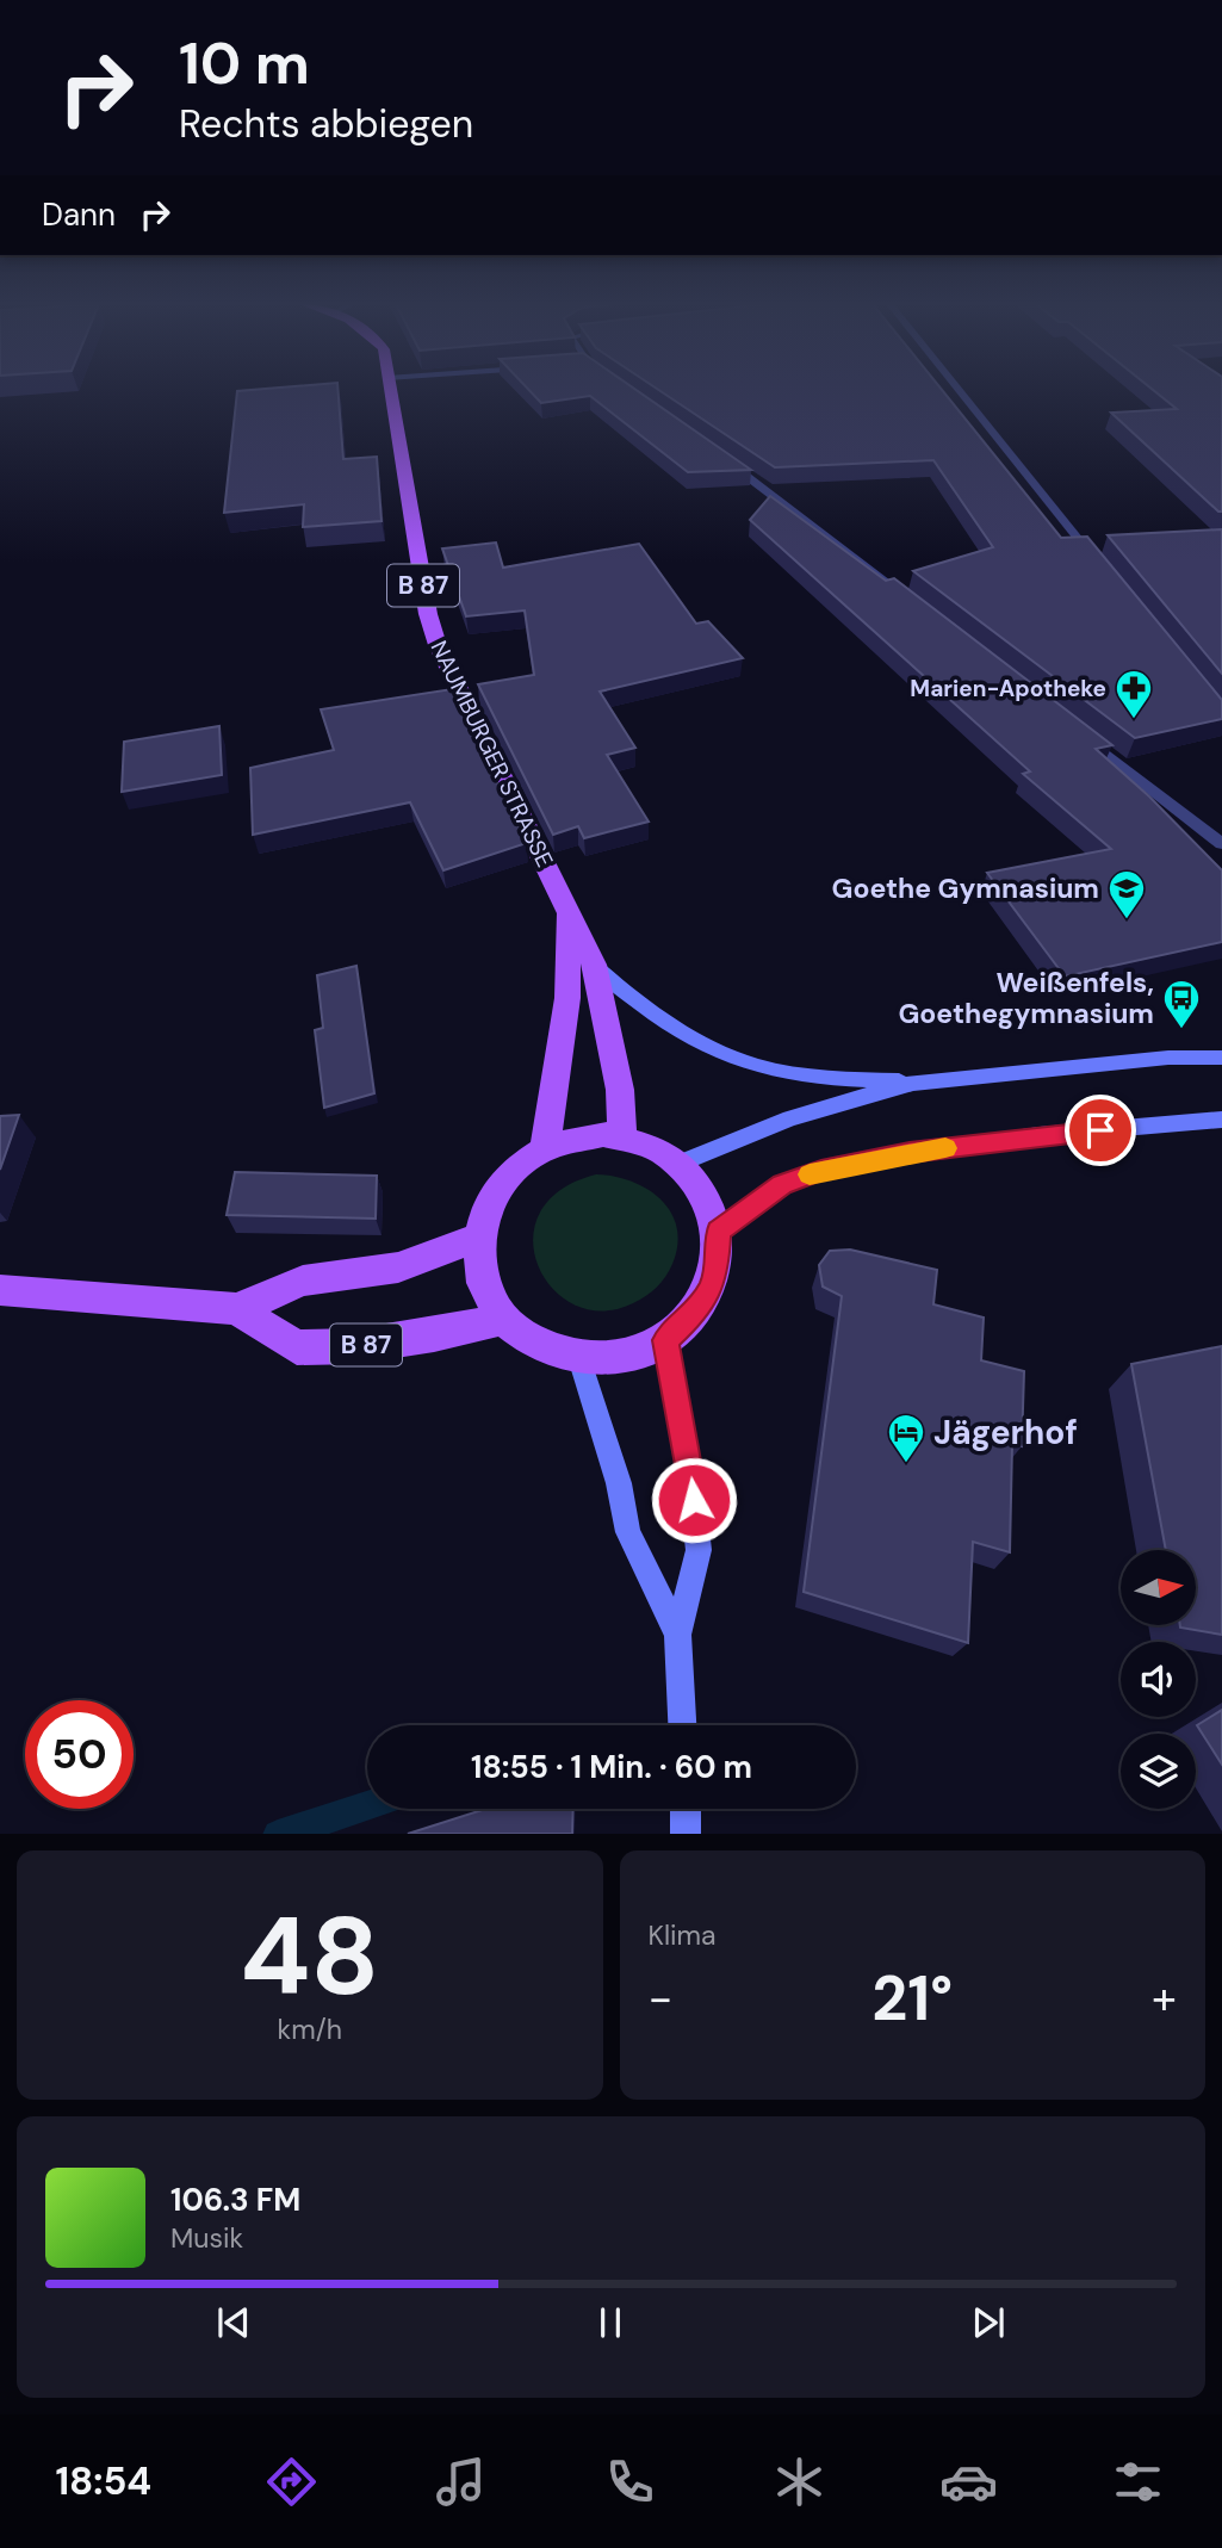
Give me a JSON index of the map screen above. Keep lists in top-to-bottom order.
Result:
{
  "streets": {
    "main road": ["B 87", "NAUMBURGER STRASSE"]
  },
  "crossings": [
    ["B 87", "NAUMBURGER STRASSE"]
  ],
  "places": {
    "pharmacy": ["Marien-Apotheke"],
    "school or university": ["Goethe Gymnasium"],
    "bus stop": ["Weißenfels, Goethegymnasium"],
    "hotel": ["Jägerhof"]
  },
  "north": "right",
  "page": {
    "turn": ["10 m", "Rechts abbiegen"],
    "then": "Dann",
    "limit": "50",
    "trip": "18:55 · 1 Min. · 60 m",
    "tile": [
      ["48", "km/h"],
      "Klima"
    ],
    "heat": ["−", "21°", "+"],
    "song": ["106.3 FM", "Musik"],
    "tabs": "18:54"
  }
}
